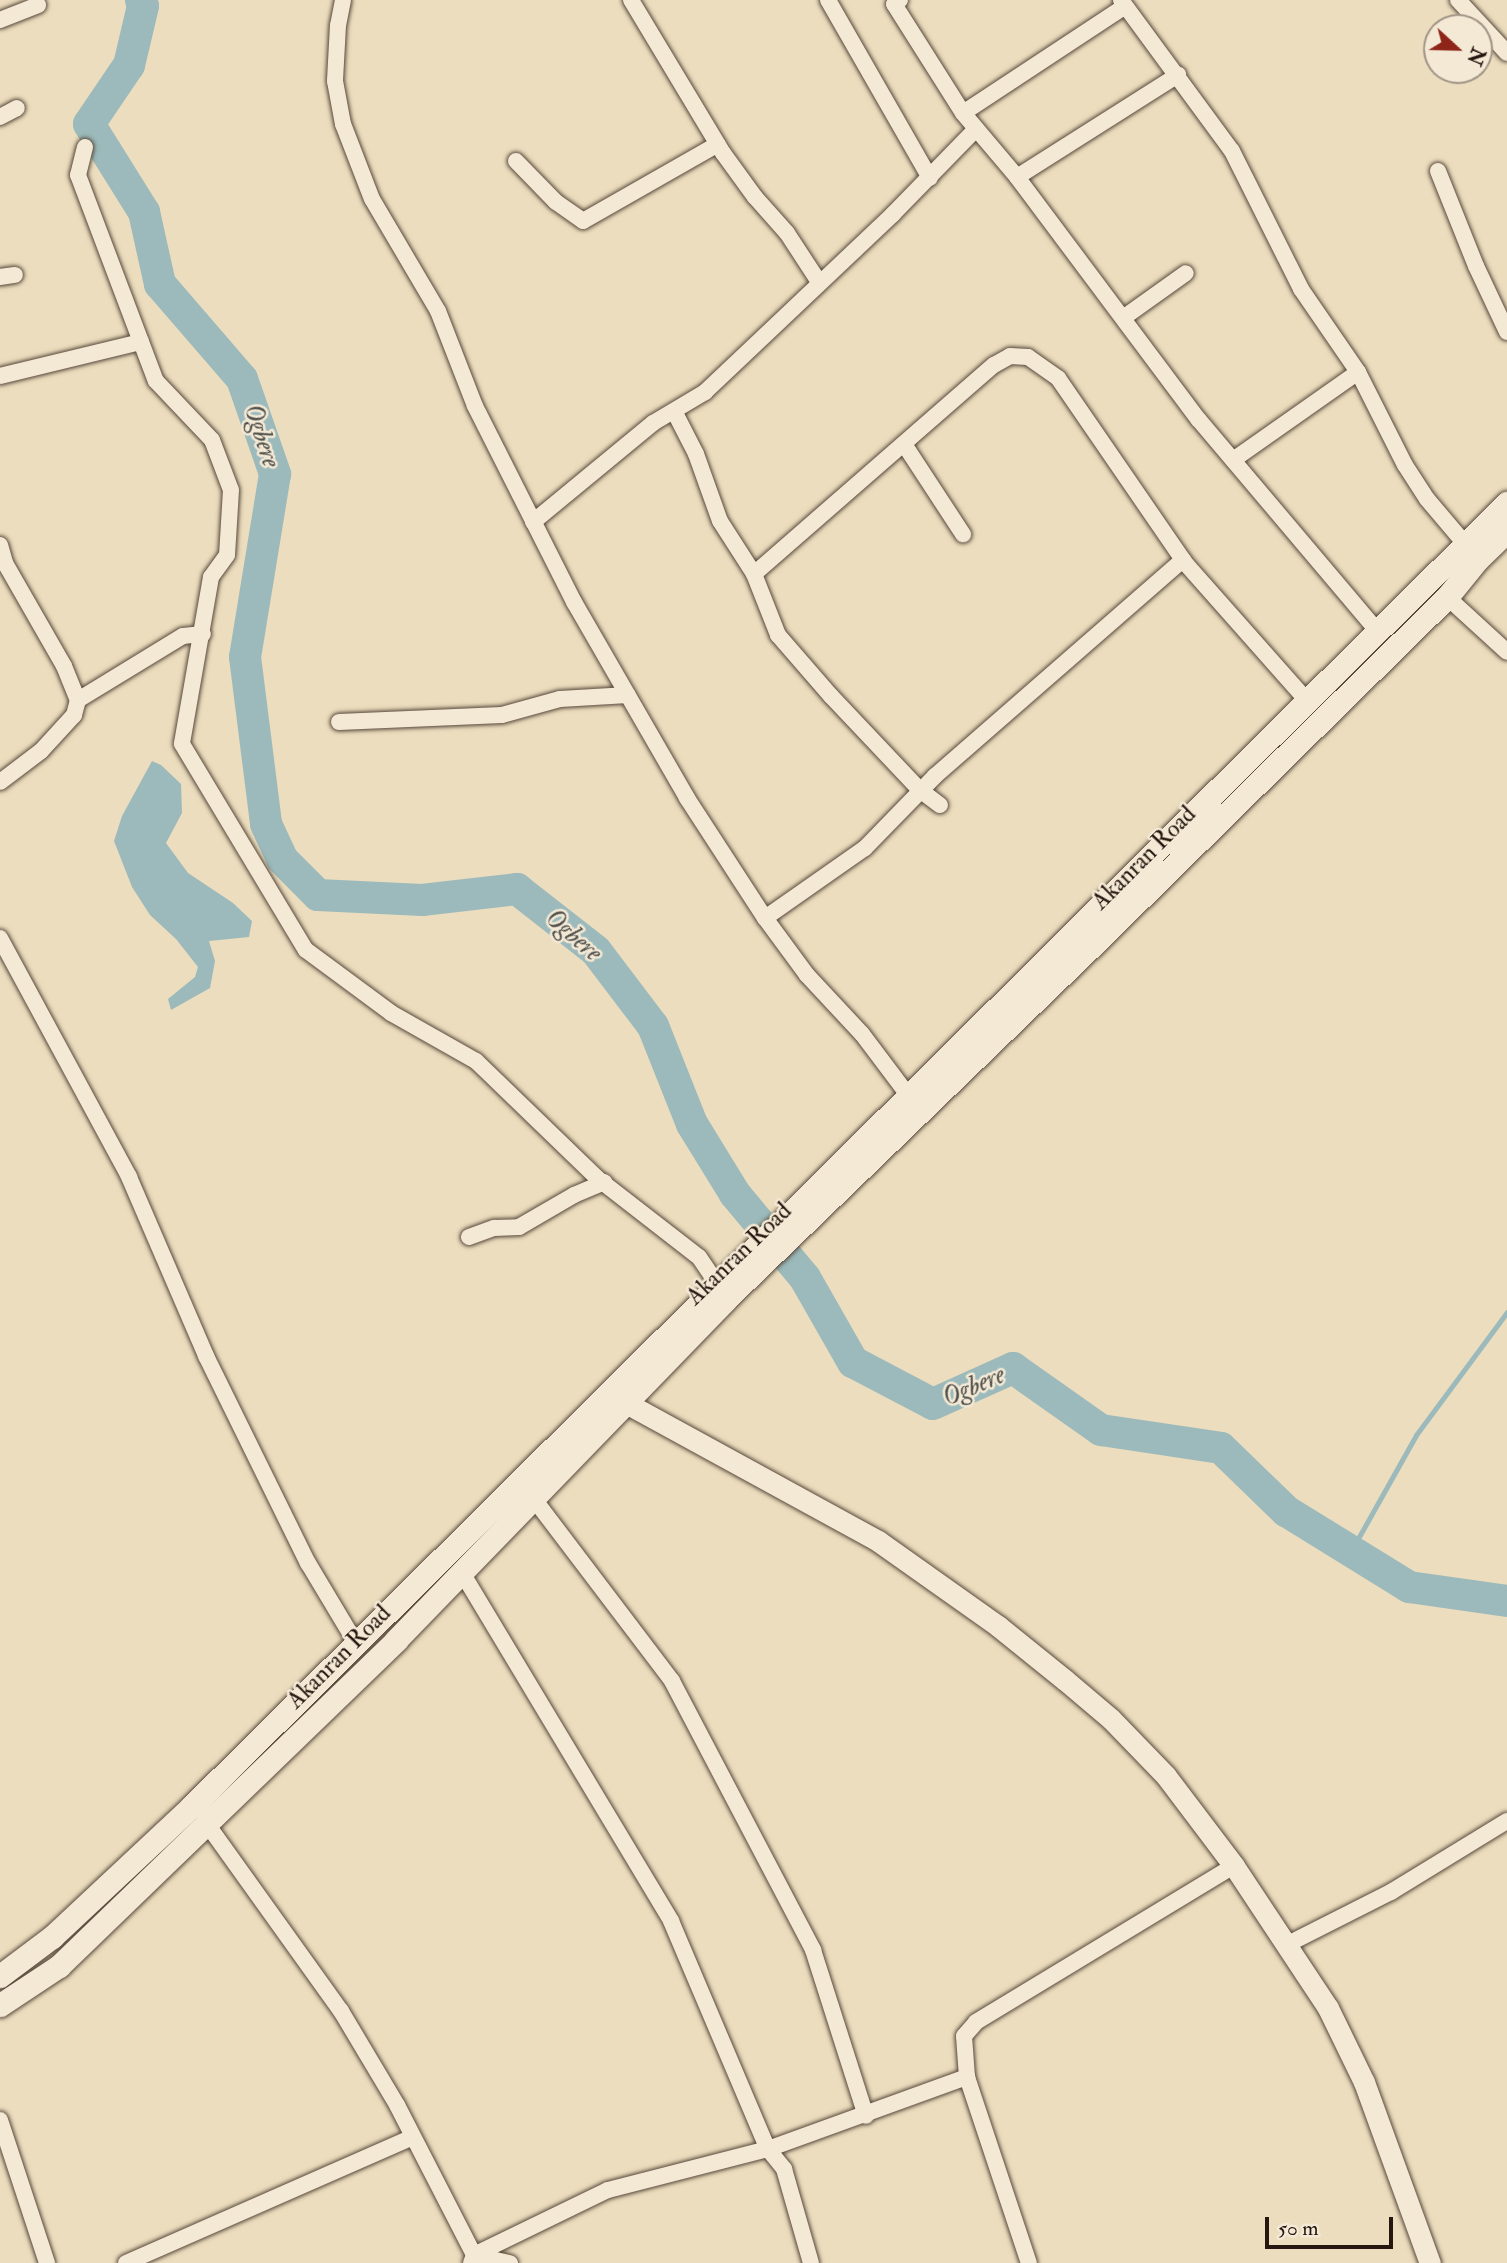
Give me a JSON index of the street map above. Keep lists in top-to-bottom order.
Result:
{
  "streets": {
    "main road": ["Akanran Road"]
  },
  "water": ["Ogbere"],
  "scale_bar": "50 m",
  "north": "right"
}
